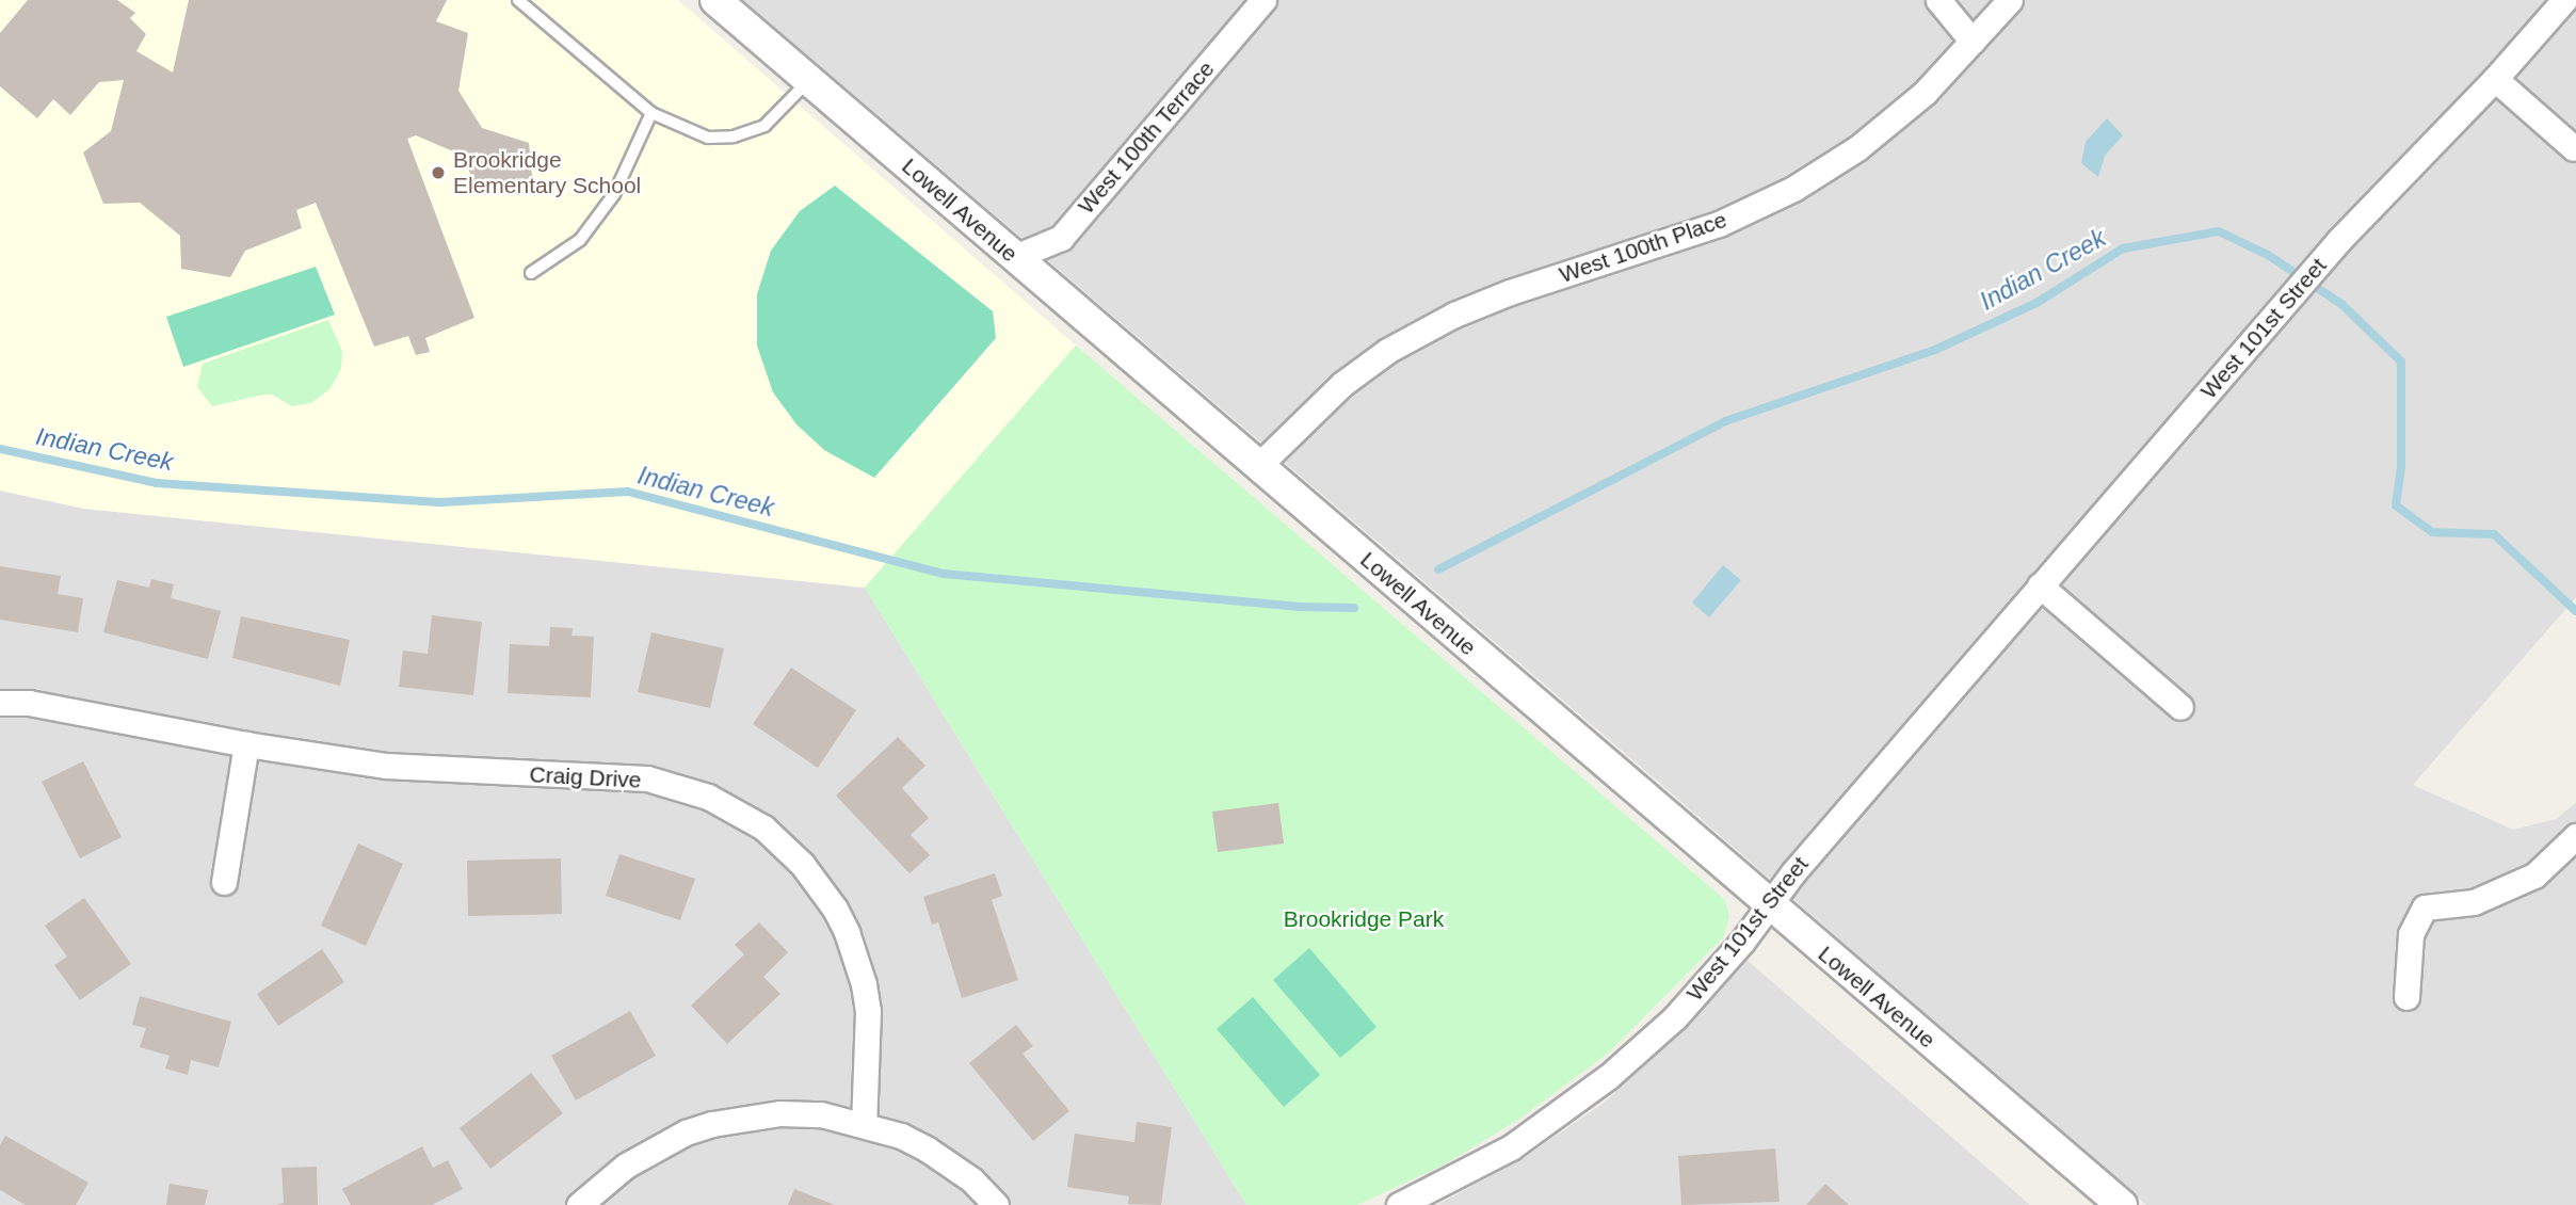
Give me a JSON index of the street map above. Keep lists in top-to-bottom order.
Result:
{
  "streets": {
    "street": [
      "West 100th Terrace",
      "Lowell Avenue",
      "West 100th Place",
      "West 101st Street",
      "Craig Drive"
    ]
  },
  "crossings": [
    ["West 100th Terrace", "Lowell Avenue"],
    ["Lowell Avenue", "West 100th Place"],
    ["Lowell Avenue", "West 101st Street"]
  ],
  "water": ["Indian Creek"],
  "parks": ["Brookridge Park"],
  "places": ["Brookridge Elementary School"]
}
